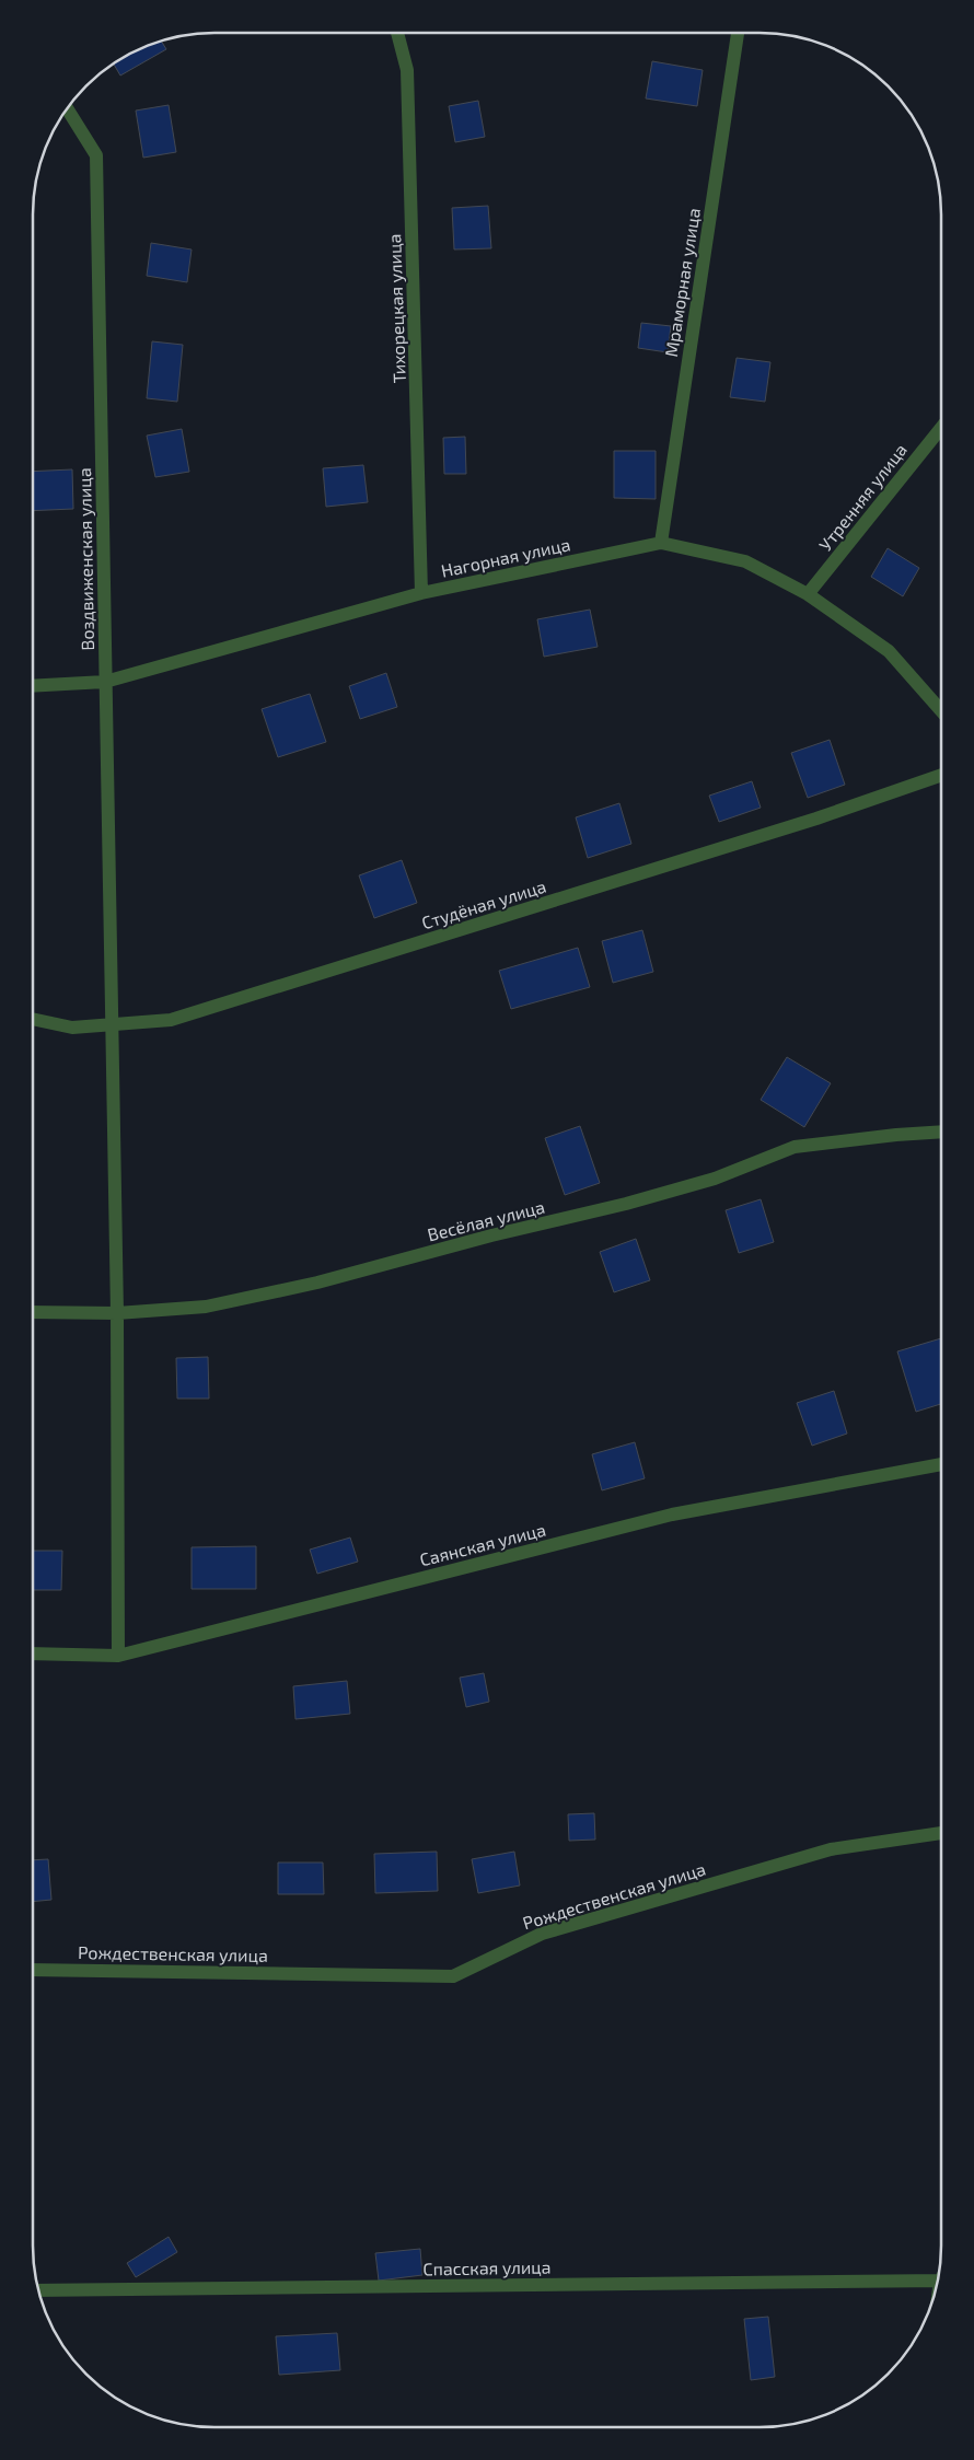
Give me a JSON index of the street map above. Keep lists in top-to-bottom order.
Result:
{
  "streets": {
    "street": [
      "Мраморная улица",
      "Тихорецкая улица",
      "Утренняя улица",
      "Нагорная улица",
      "Воздвиженская улица",
      "Студёная улица",
      "Весёлая улица",
      "Саянская улица",
      "Рождественская улица",
      "Спасская улица"
    ]
  },
  "crossings": [
    ["Мраморная улица", "Нагорная улица"],
    ["Тихорецкая улица", "Нагорная улица"],
    ["Утренняя улица", "Нагорная улица"],
    ["Нагорная улица", "Воздвиженская улица"],
    ["Воздвиженская улица", "Студёная улица"],
    ["Воздвиженская улица", "Весёлая улица"],
    ["Воздвиженская улица", "Саянская улица"]
  ]
}
